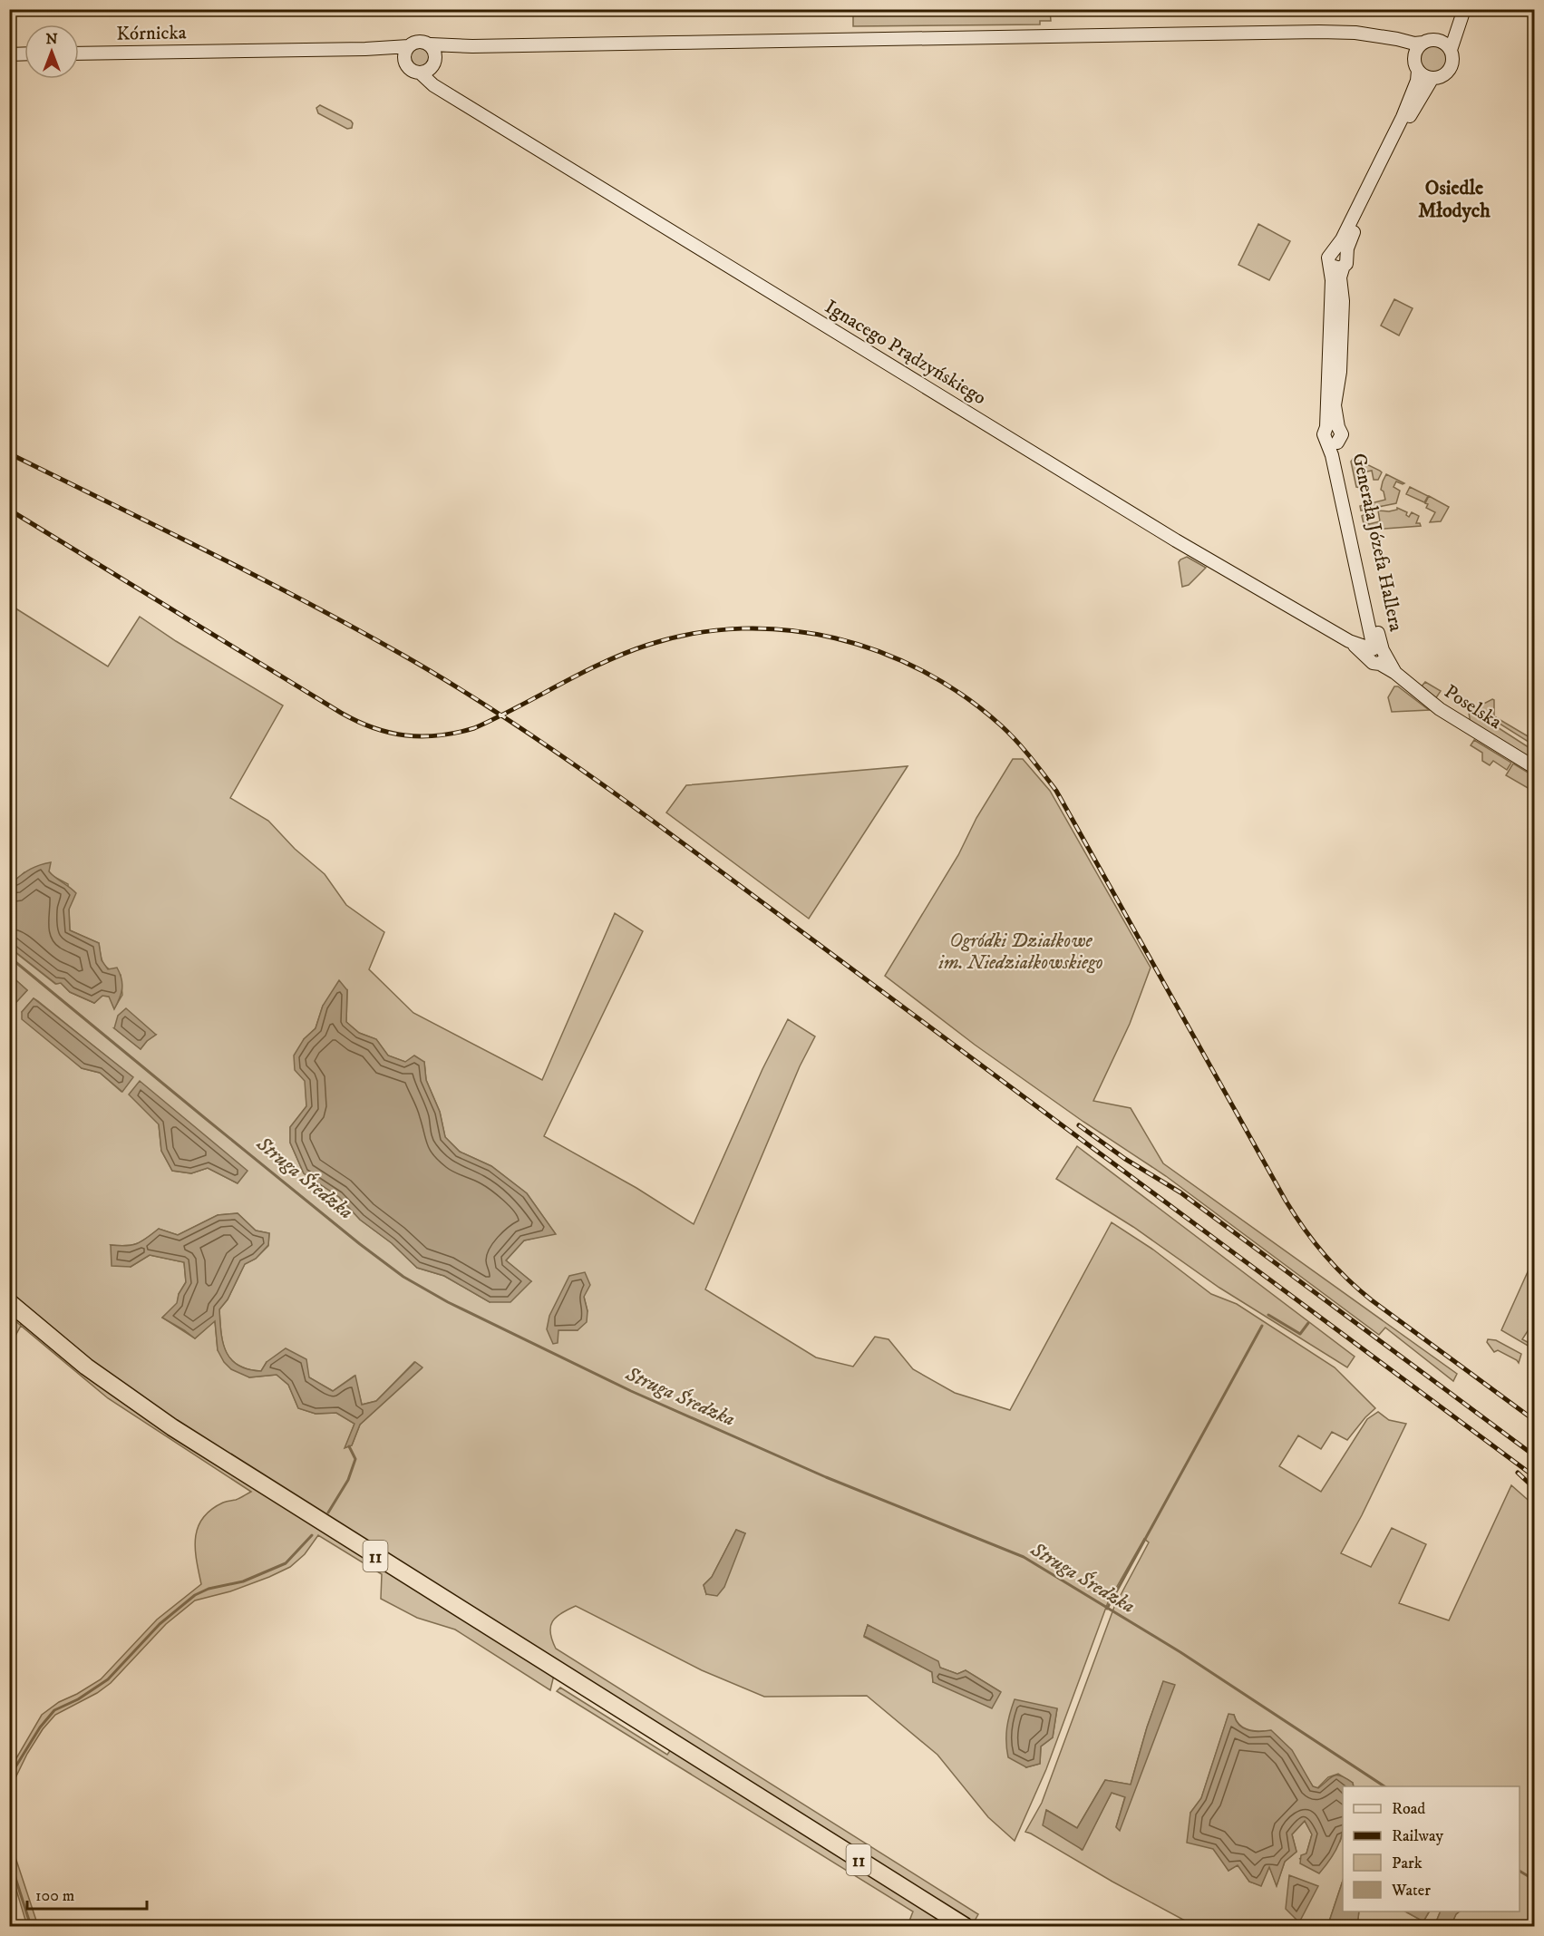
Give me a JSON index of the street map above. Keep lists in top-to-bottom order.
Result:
{
  "streets": {
    "highway": ["11"],
    "street": [
      "Kórnicka",
      "Ignacego Prądzyńskiego",
      "Generała Józefa Hallera",
      "Poselska"
    ]
  },
  "crossings": [
    ["Kórnicka", "Ignacego Prądzyńskiego"],
    ["Ignacego Prądzyńskiego", "Generała Józefa Hallera"],
    ["Ignacego Prądzyńskiego", "Poselska"],
    ["Generała Józefa Hallera", "Poselska"]
  ],
  "districts": ["Osiedle Młodych"],
  "water": ["Struga Średzka"],
  "parks": ["Ogródki Działkowe im. Niedziałkowskiego"],
  "legend": [
    "Road",
    "Railway",
    "Park",
    "Water"
  ],
  "scale_bar": "100 m",
  "north": "top"
}
